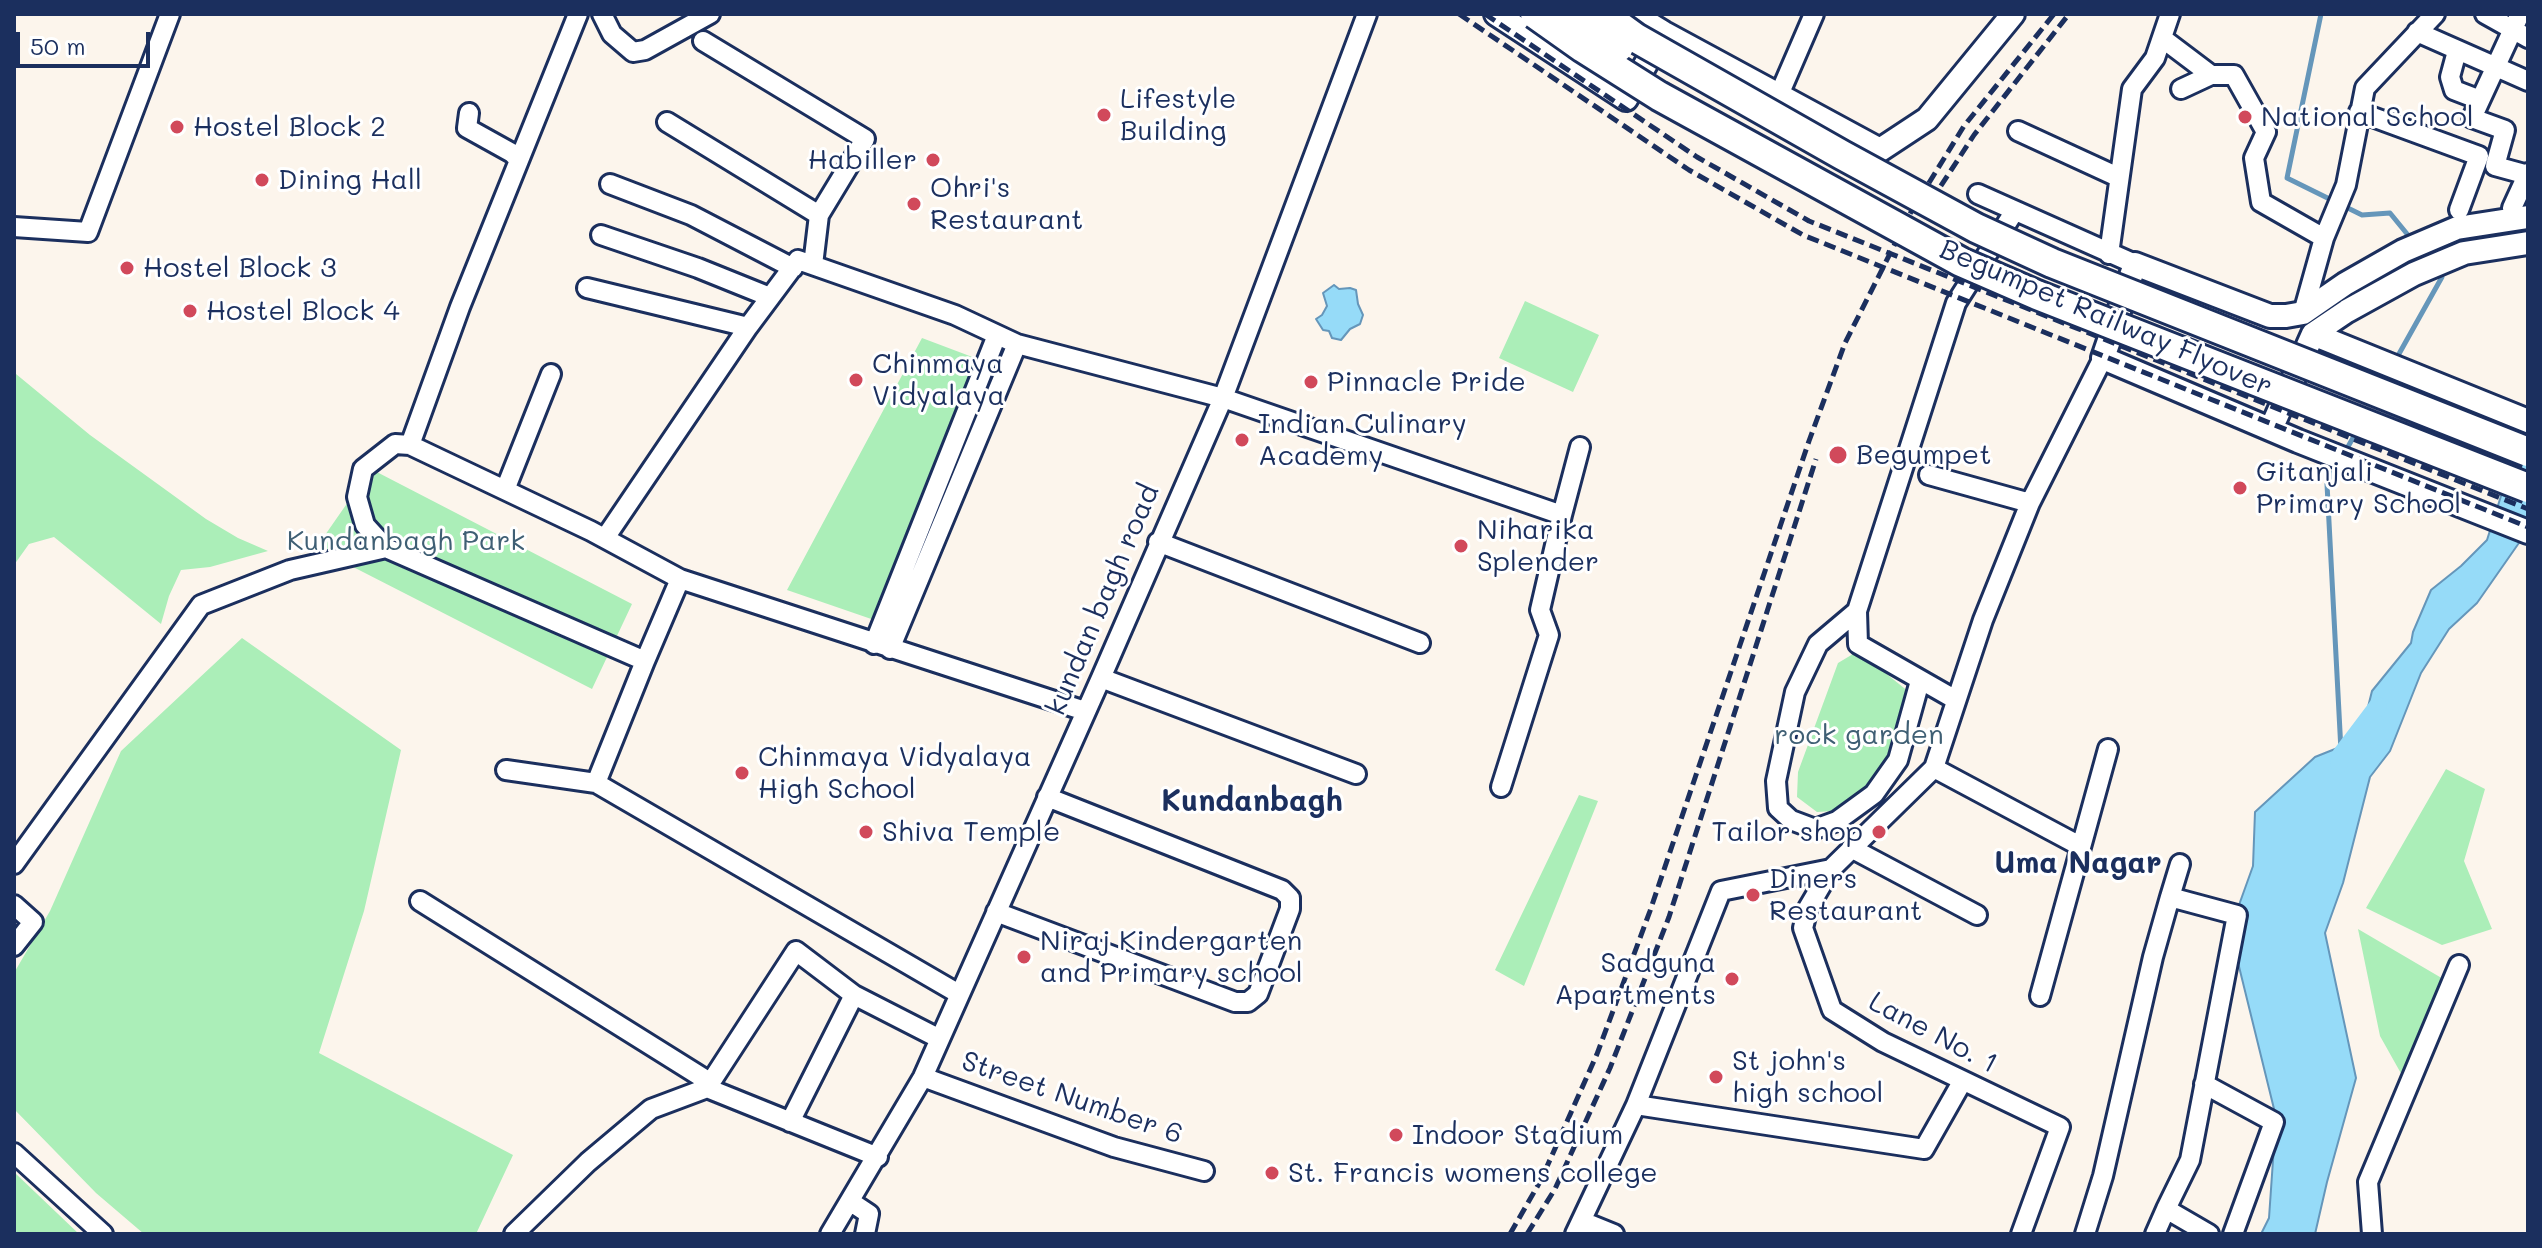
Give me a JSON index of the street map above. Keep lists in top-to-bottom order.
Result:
{
  "streets": {
    "main road": ["Begumpet Railway Flyover"],
    "street": ["kundan bagh road", "Lane No. 1", "Street Number 6"]
  },
  "crossings": [
    ["kundan bagh road", "Street Number 6"]
  ],
  "districts": ["Kundanbagh", "Uma Nagar"],
  "parks": ["Kundanbagh Park", "rock garden"],
  "places": [
    "Lifestyle Building",
    "National School",
    "Hostel Block 2",
    "Habiller",
    "Dining Hall",
    "Ohri's Restaurant",
    "Hostel Block 3",
    "Hostel Block 4",
    "Chinmaya Vidyalaya",
    "Pinnacle Pride",
    "Indian Culinary Academy",
    "Begumpet",
    "Gitanjali Primary School",
    "Niharika Splender",
    "Chinmaya Vidyalaya High School",
    "Shiva Temple",
    "Tailor shop",
    "Diners Restaurant",
    "Niraj Kindergarten and Primary school",
    "Sadguna Apartments",
    "St john's high school",
    "Indoor Stadium",
    "St. Francis womens college"
  ],
  "scale_bar": "50 m"
}
